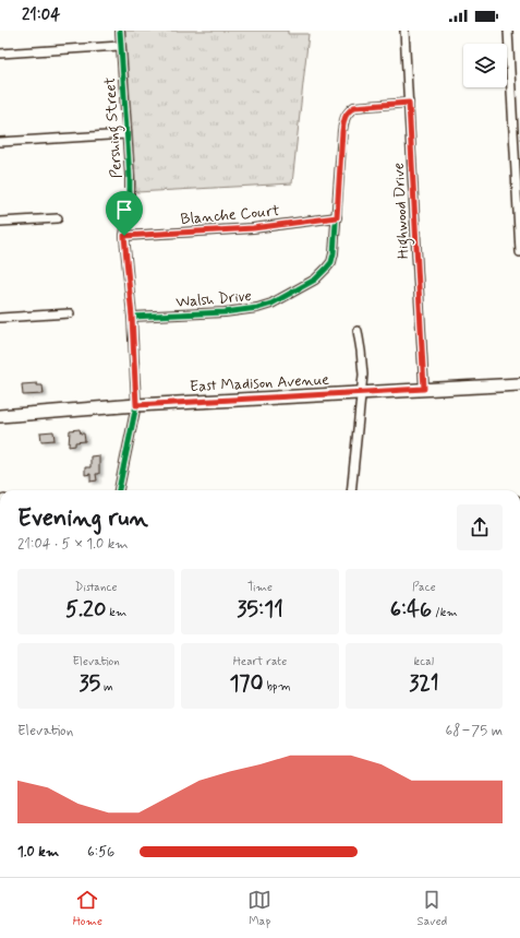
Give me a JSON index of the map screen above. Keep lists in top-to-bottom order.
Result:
{
  "streets": {
    "main road": ["East Madison Avenue"],
    "street": [
      "Pershing Street",
      "Highwood Drive",
      "Blanche Court",
      "Walsh Drive"
    ]
  },
  "crossings": [
    ["Pershing Street", "Blanche Court"],
    ["Pershing Street", "Walsh Drive"],
    ["Pershing Street", "East Madison Avenue"],
    ["Highwood Drive", "Walsh Drive"],
    ["Highwood Drive", "East Madison Avenue"],
    ["Blanche Court", "Walsh Drive"]
  ],
  "page": {
    "status": "21:04",
    "heading": ["Evening run", "21:04 · 5 × 1.0 km"],
    "stats": [
      ["Distance", "5.20 km"],
      ["Time", "35:11"],
      ["Pace", "6:46 /km"],
      ["Elevation", "35 m"],
      ["Heart rate", "170 bpm"],
      ["kcal", "321"]
    ],
    "chart": ["Elevation", "68–75 m"],
    "list": [
      {
        "name": "1.0 km",
        "note": "6:56"
      }
    ],
    "tabs": ["Home", "Map", "Saved"]
  }
}
